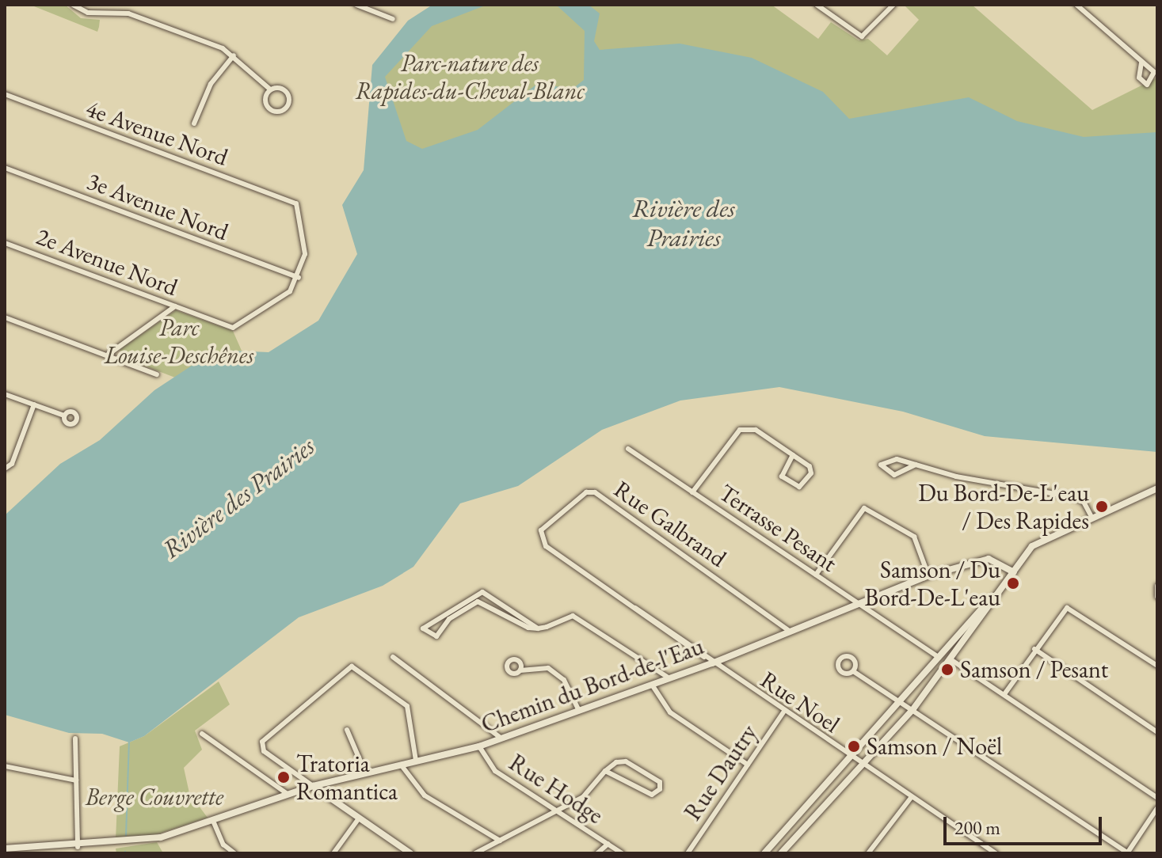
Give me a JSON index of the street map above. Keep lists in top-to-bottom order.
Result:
{
  "streets": {
    "street": [
      "4e Avenue Nord",
      "3e Avenue Nord",
      "2e Avenue Nord",
      "Rue Galbrand",
      "Terrasse Pesant",
      "Chemin du Bord-de-l'Eau",
      "Rue Noel",
      "Rue Dautry",
      "Rue Hodge"
    ]
  },
  "crossings": [
    ["4e Avenue Nord", "3e Avenue Nord"],
    ["4e Avenue Nord", "2e Avenue Nord"],
    ["3e Avenue Nord", "2e Avenue Nord"],
    ["Rue Galbrand", "Chemin du Bord-de-l'Eau"],
    ["Rue Galbrand", "Rue Noel"],
    ["Terrasse Pesant", "Chemin du Bord-de-l'Eau"],
    ["Chemin du Bord-de-l'Eau", "Rue Noel"],
    ["Chemin du Bord-de-l'Eau", "Rue Hodge"],
    ["Rue Noel", "Rue Dautry"]
  ],
  "water": ["Rivière des Prairies"],
  "parks": ["Parc-nature des Rapides-du-Cheval-Blanc", "Parc Louise-Deschênes", "Berge Couvrette"],
  "places": [
    "Du Bord-De-L'eau / Des Rapides",
    "Samson / Du Bord-De-L'eau",
    "Samson / Pesant",
    "Samson / Noël",
    "Tratoria Romantica"
  ],
  "scale_bar": "200 m"
}
